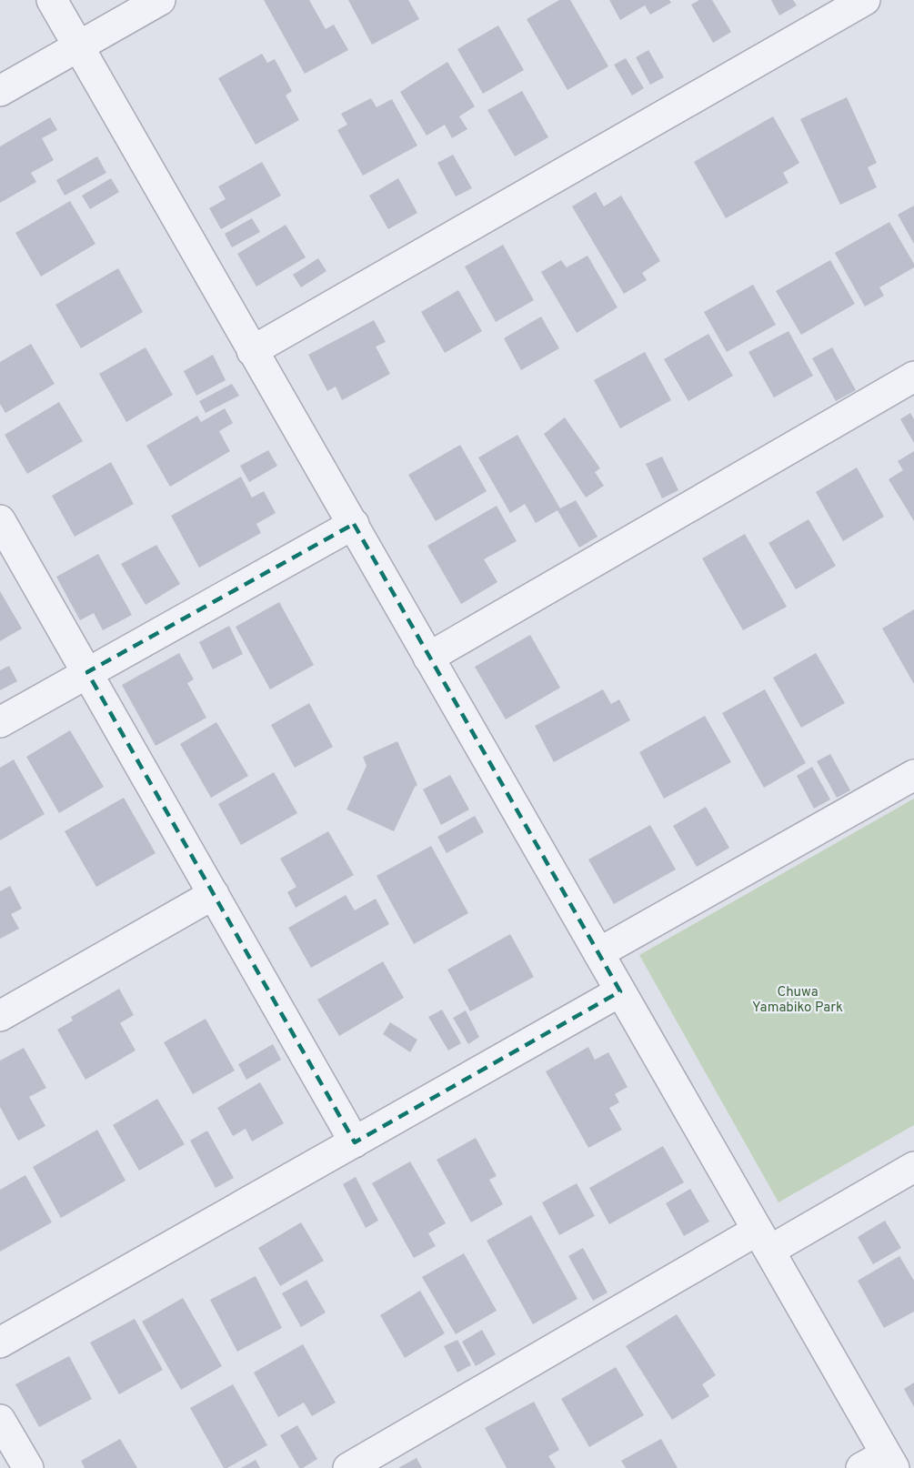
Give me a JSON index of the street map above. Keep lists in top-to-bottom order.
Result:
{
  "parks": ["Chuwa Yamabiko Park"]
}
